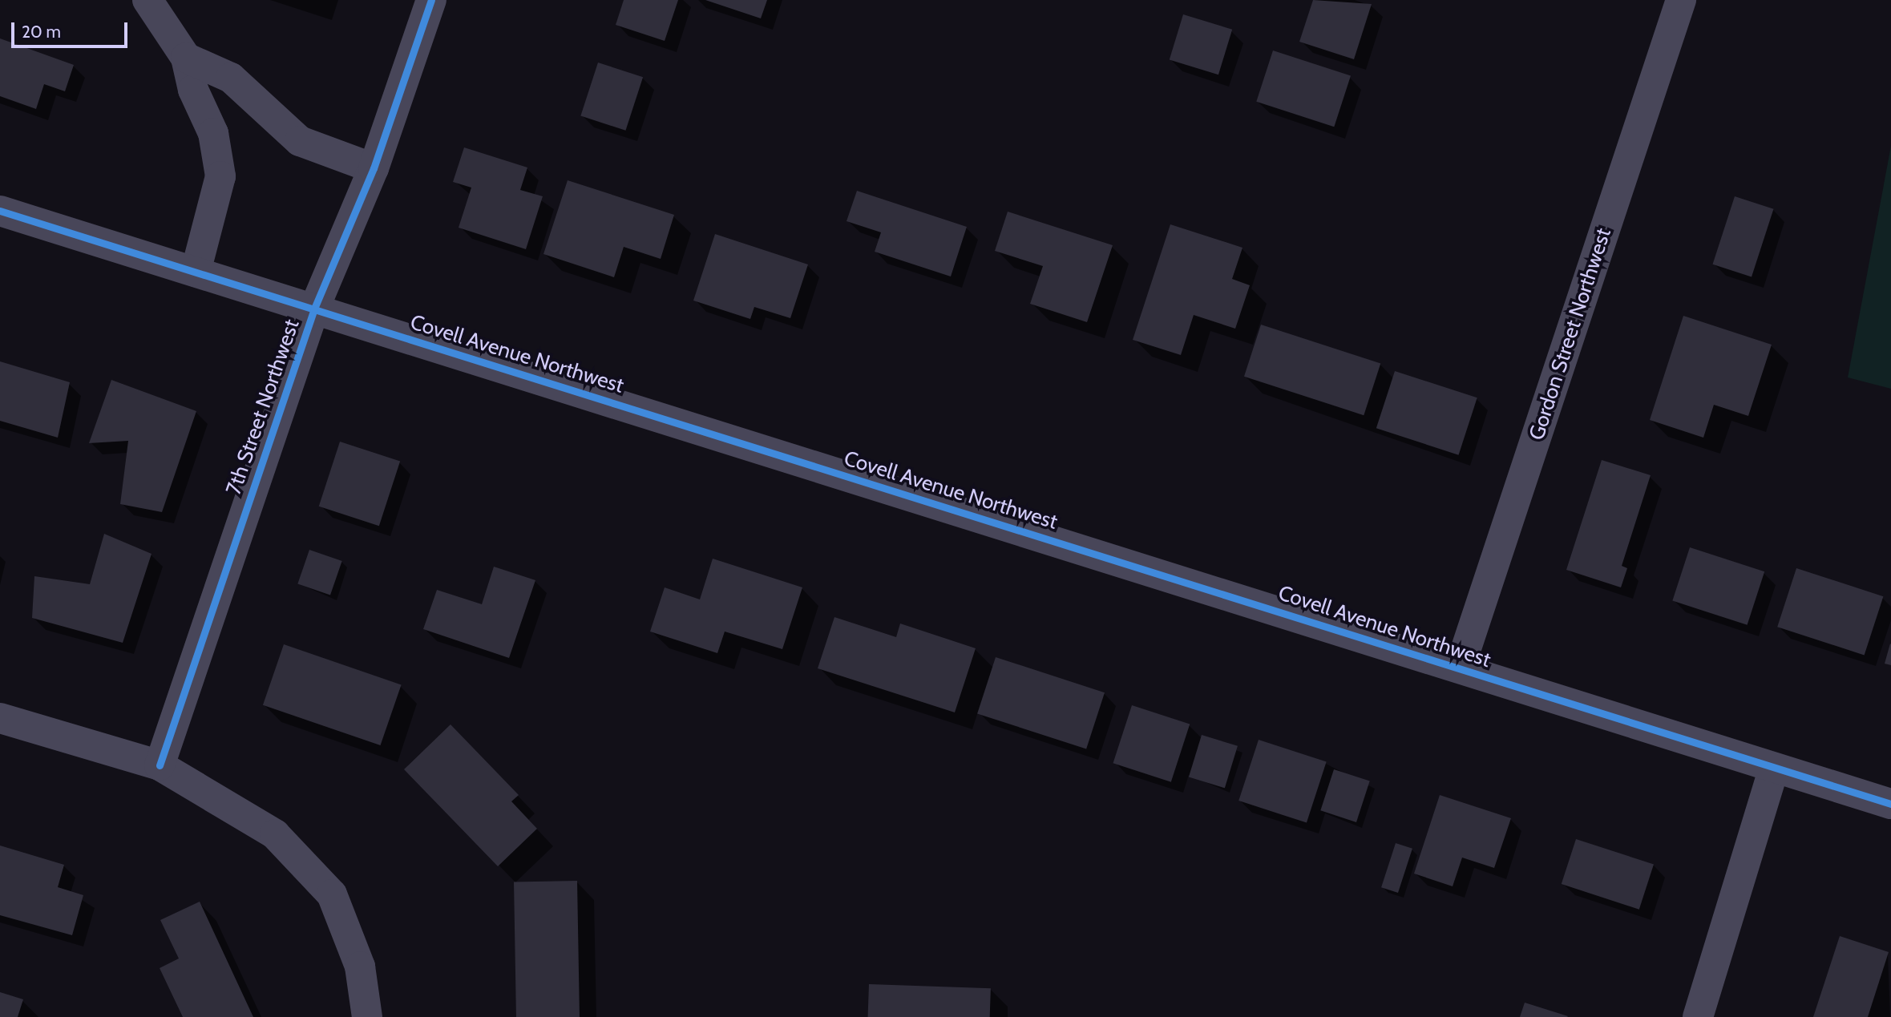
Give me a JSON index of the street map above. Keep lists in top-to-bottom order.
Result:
{
  "streets": {
    "street": ["Gordon Street Northwest", "Covell Avenue Northwest", "7th Street Northwest"]
  },
  "crossings": [
    ["Gordon Street Northwest", "Covell Avenue Northwest"],
    ["Covell Avenue Northwest", "7th Street Northwest"]
  ],
  "scale_bar": "20 m"
}
